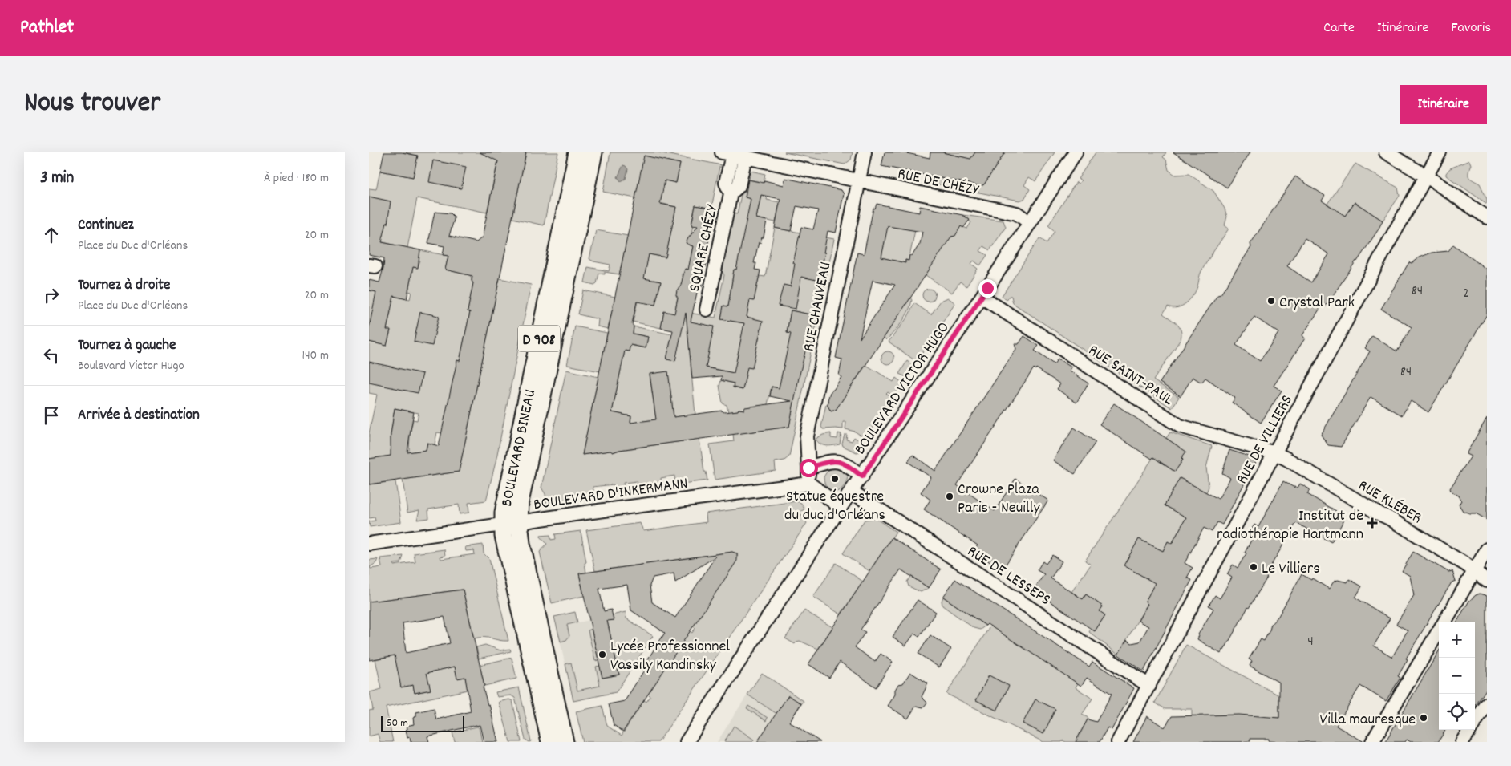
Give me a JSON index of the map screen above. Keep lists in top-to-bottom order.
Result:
{
  "streets": {
    "main road": ["D 908", "BOULEVARD BINEAU"],
    "street": [
      "RUE DE CHÉZY",
      "SQUARE CHÉZY",
      "RUE CHAUVEAU",
      "RUE SAINT-PAUL",
      "BOULEVARD VICTOR HUGO",
      "RUE DE VILLIERS",
      "BOULEVARD D'INKERMANN",
      "RUE KLÉBER",
      "RUE DE LESSEPS"
    ]
  },
  "crossings": [
    ["RUE DE CHÉZY", "SQUARE CHÉZY"],
    ["RUE DE CHÉZY", "RUE CHAUVEAU"],
    ["RUE DE CHÉZY", "BOULEVARD VICTOR HUGO"],
    ["RUE CHAUVEAU", "BOULEVARD D'INKERMANN"],
    ["RUE SAINT-PAUL", "BOULEVARD VICTOR HUGO"],
    ["RUE SAINT-PAUL", "RUE DE VILLIERS"],
    ["RUE SAINT-PAUL", "RUE KLÉBER"],
    ["BOULEVARD VICTOR HUGO", "RUE DE LESSEPS"],
    ["RUE DE VILLIERS", "RUE KLÉBER"],
    ["RUE DE VILLIERS", "RUE DE LESSEPS"],
    ["BOULEVARD BINEAU", "BOULEVARD D'INKERMANN"]
  ],
  "places": {
    "other": [
      "Crystal Park",
      "Statue équestre du duc d'Orléans",
      "Crowne Plaza Paris - Neuilly",
      "Le Villiers",
      "Lycée Professionnel Vassily Kandinsky",
      "Villa mauresque"
    ],
    "health": ["Institut de radiothérapie Hartmann"]
  },
  "house_numbers": [
    "84",
    "2",
    "84",
    "4"
  ],
  "scale_bar": "50 m",
  "page": {
    "header": "Pathlet",
    "nav": ["Carte", "Itinéraire", "Favoris"],
    "title": "Nous trouver",
    "buttons": "Itinéraire",
    "heading": ["3 min", "À pied · 180 m"],
    "list": [
      ["Continuez", "Place du Duc d'Orléans", "20 m"],
      ["Tournez à droite", "Place du Duc d'Orléans", "20 m"],
      ["Tournez à gauche", "Boulevard Victor Hugo", "140 m"],
      "Arrivée à destination"
    ],
    "map_buttons": ["+", "−"],
    "scale": "50 m"
  }
}
